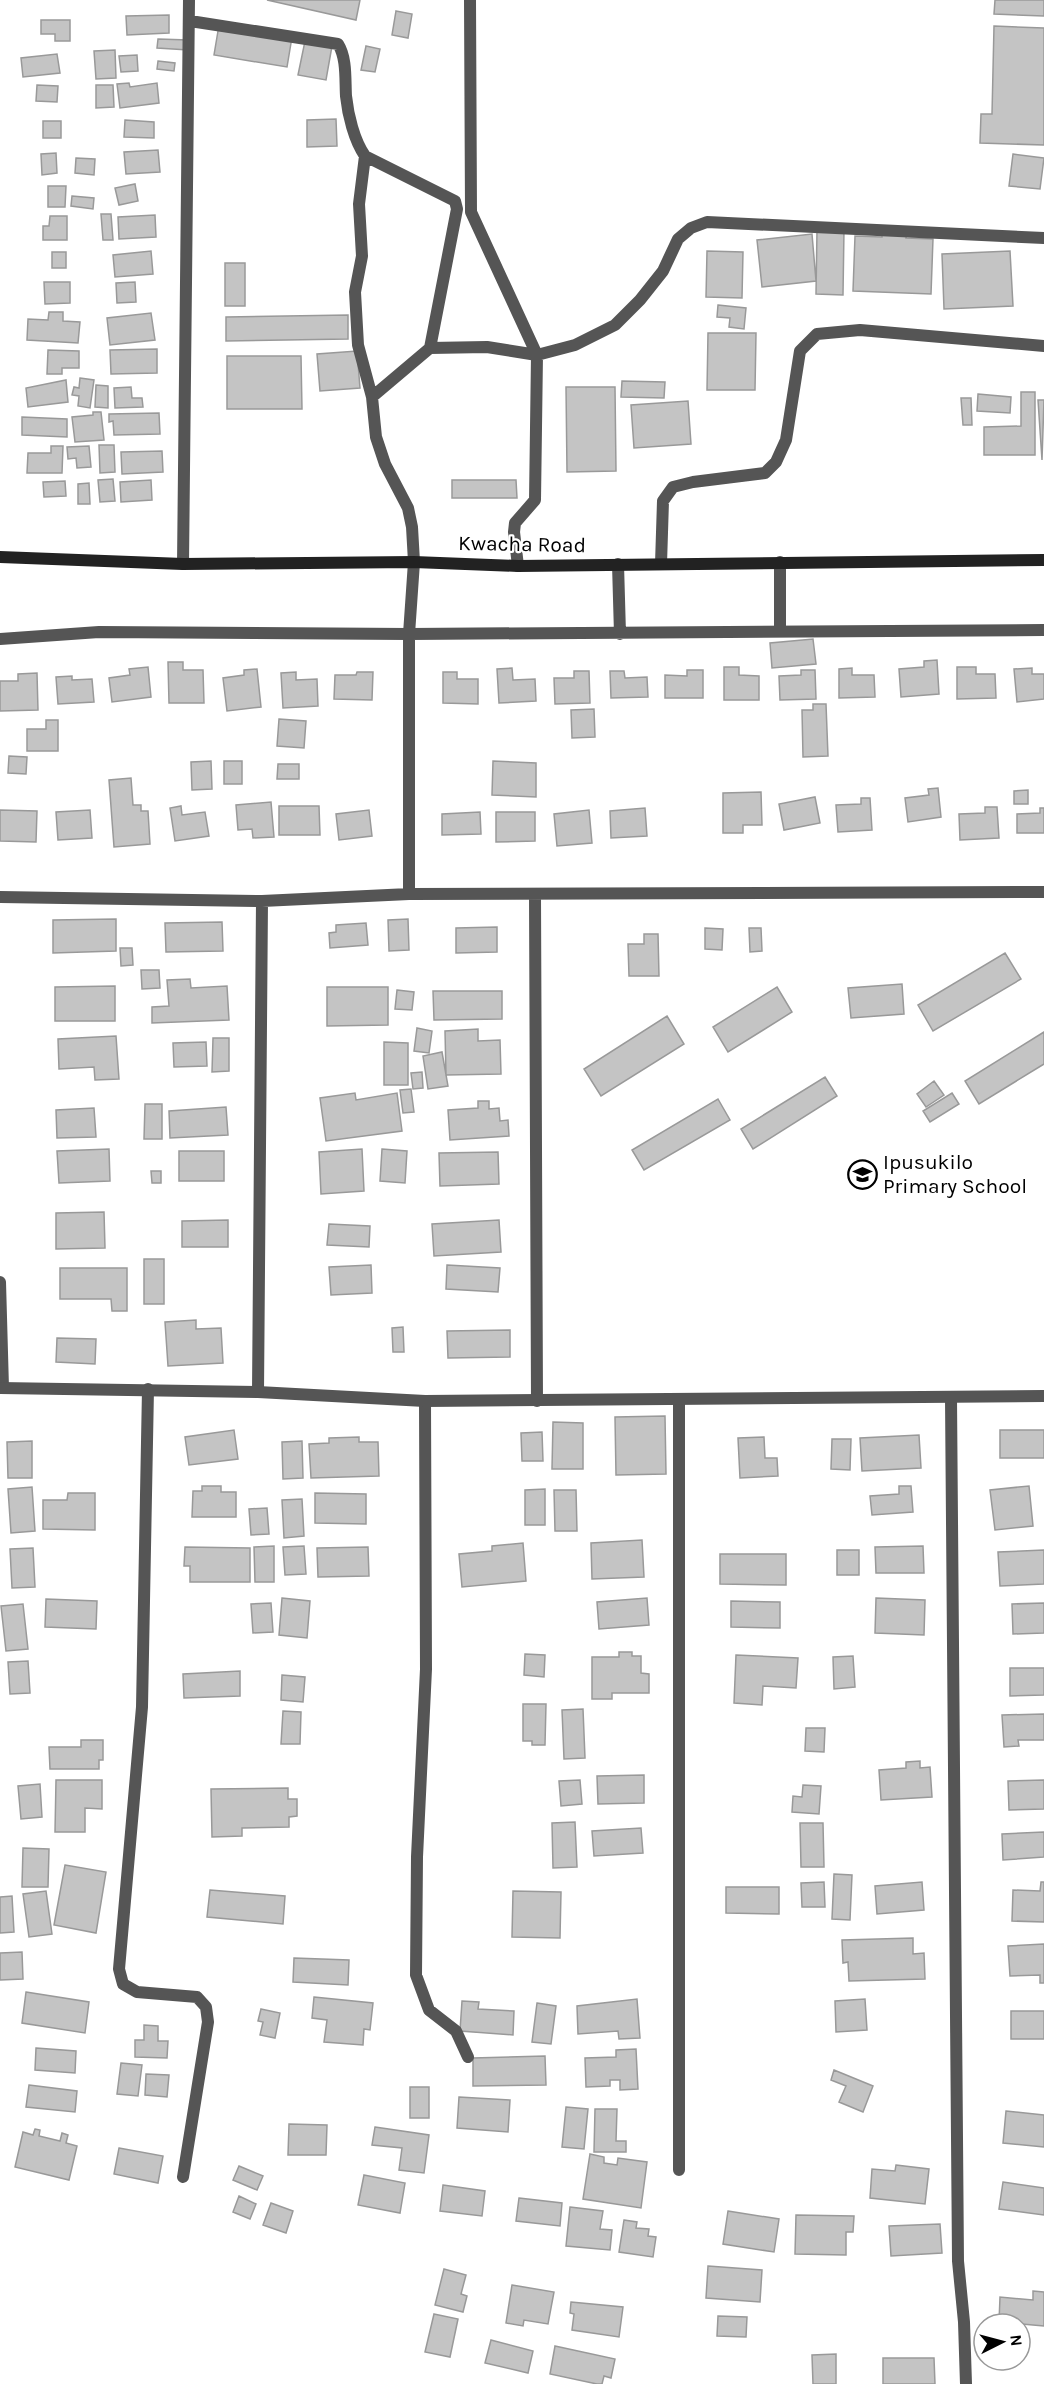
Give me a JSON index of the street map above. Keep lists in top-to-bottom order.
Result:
{
  "streets": {
    "main road": ["Kwacha Road"]
  },
  "places": {
    "school or university": ["Ipusukilo Primary School"]
  },
  "north": "right"
}
